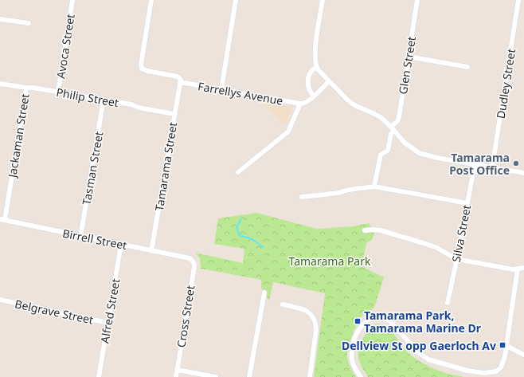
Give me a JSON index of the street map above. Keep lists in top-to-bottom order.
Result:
{
  "streets": {
    "street": [
      "Avoca Street",
      "Glen Street",
      "Dudley Street",
      "Farrellys Avenue",
      "Philip Street",
      "Jackaman Street",
      "Tamarama Street",
      "Tasman Street",
      "Silva Street",
      "Birrell Street",
      "Alfred Street",
      "Belgrave Street",
      "Cross Street"
    ]
  },
  "crossings": [
    ["Avoca Street", "Philip Street"],
    ["Farrellys Avenue", "Tamarama Street"],
    ["Philip Street", "Jackaman Street"],
    ["Philip Street", "Tamarama Street"],
    ["Philip Street", "Tasman Street"],
    ["Jackaman Street", "Birrell Street"],
    ["Tamarama Street", "Birrell Street"],
    ["Tasman Street", "Birrell Street"],
    ["Birrell Street", "Alfred Street"],
    ["Birrell Street", "Cross Street"],
    ["Alfred Street", "Belgrave Street"]
  ],
  "parks": ["Tamarama Park"],
  "places": {
    "other": ["Tamarama Post Office"],
    "transit": ["Tamarama Park, Tamarama Marine Dr", "Dellview St opp Gaerloch Av"]
  }
}
